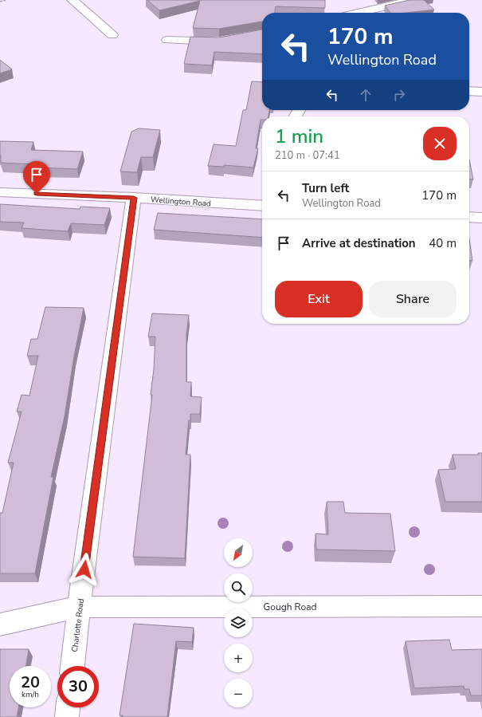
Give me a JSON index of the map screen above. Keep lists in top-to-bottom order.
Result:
{
  "streets": {
    "street": ["Wellington Road", "Gough Road", "Charlotte Road"]
  },
  "crossings": [
    ["Wellington Road", "Charlotte Road"],
    ["Gough Road", "Charlotte Road"]
  ],
  "north": "bottom left",
  "page": {
    "turn": ["170 m", "Wellington Road"],
    "heading": ["1 min", "210 m · 07:41"],
    "list": [
      {
        "name": "Turn left",
        "note": "Wellington Road",
        "value": "170 m"
      },
      {
        "name": "Arrive at destination",
        "value": "40 m"
      }
    ],
    "buttons": ["Exit", "Share"],
    "map_buttons": ["+", "−"],
    "speed": "20 km/h",
    "limit": "30"
  }
}
